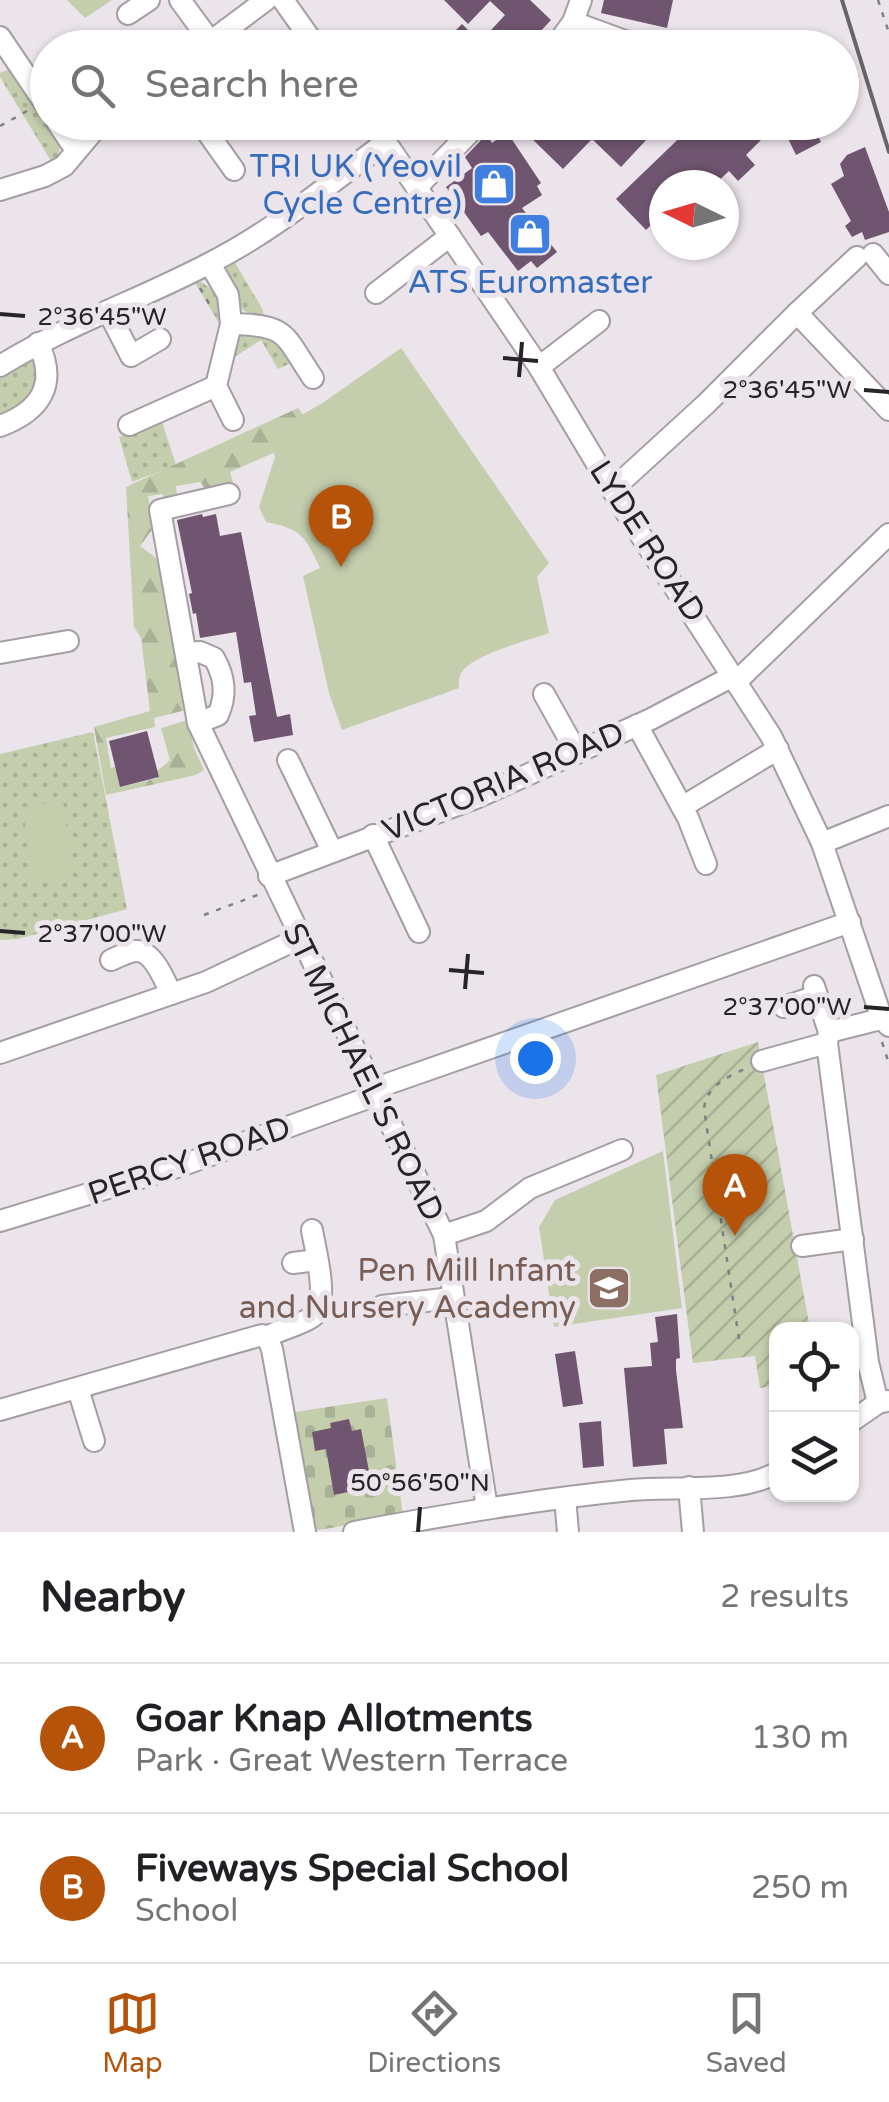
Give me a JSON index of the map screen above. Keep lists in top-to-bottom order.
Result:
{
  "streets": {
    "street": [
      "LYDE ROAD",
      "VICTORIA ROAD",
      "ST MICHAEL'S ROAD",
      "PERCY ROAD"
    ]
  },
  "crossings": [
    ["LYDE ROAD", "VICTORIA ROAD"],
    ["LYDE ROAD", "PERCY ROAD"],
    ["VICTORIA ROAD", "ST MICHAEL'S ROAD"],
    ["ST MICHAEL'S ROAD", "PERCY ROAD"]
  ],
  "places": {
    "shop": ["TRI UK (Yeovil Cycle Centre)", "ATS Euromaster"],
    "school or university": ["Pen Mill Infant and Nursery Academy"]
  },
  "north": "left",
  "page": {
    "search": "Search here",
    "pins": ["B", "A"],
    "heading": ["Nearby", "2 results"],
    "list": [
      {
        "mark": "A",
        "name": "Goar Knap Allotments",
        "note": "Park · Great Western Terrace",
        "value": "130 m"
      },
      {
        "mark": "B",
        "name": "Fiveways Special School",
        "note": "School",
        "value": "250 m"
      }
    ],
    "nav": ["Map", "Directions", "Saved"]
  },
  "coordinates": ["2°36'45\"W", "2°37'00\"W", "50°56'50\"N"]
}
